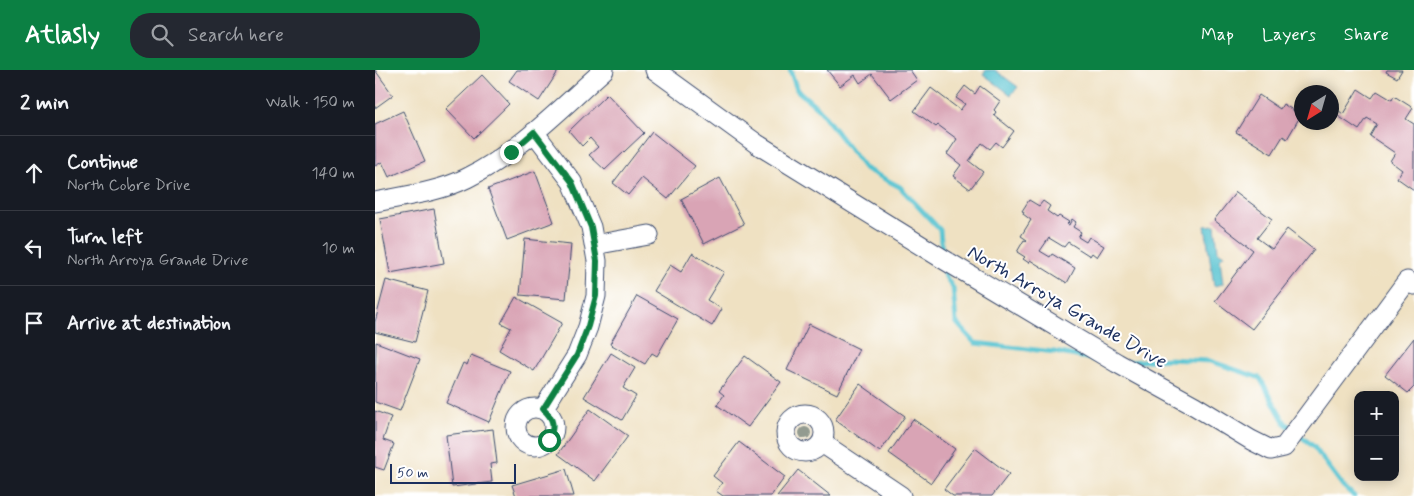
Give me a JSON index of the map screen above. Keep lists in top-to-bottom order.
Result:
{
  "streets": {
    "street": ["North Arroya Grande Drive"]
  },
  "scale_bar": "50 m",
  "north": "bottom left",
  "page": {
    "header": "Atlasly",
    "search": "Search here",
    "nav": ["Map", "Layers", "Share"],
    "heading": ["2 min", "Walk · 150 m"],
    "list": [
      ["Continue", "North Cobre Drive", "140 m"],
      ["Turn left", "North Arroya Grande Drive", "10 m"],
      "Arrive at destination"
    ],
    "map_buttons": ["+", "−"],
    "scale": "50 m"
  }
}
